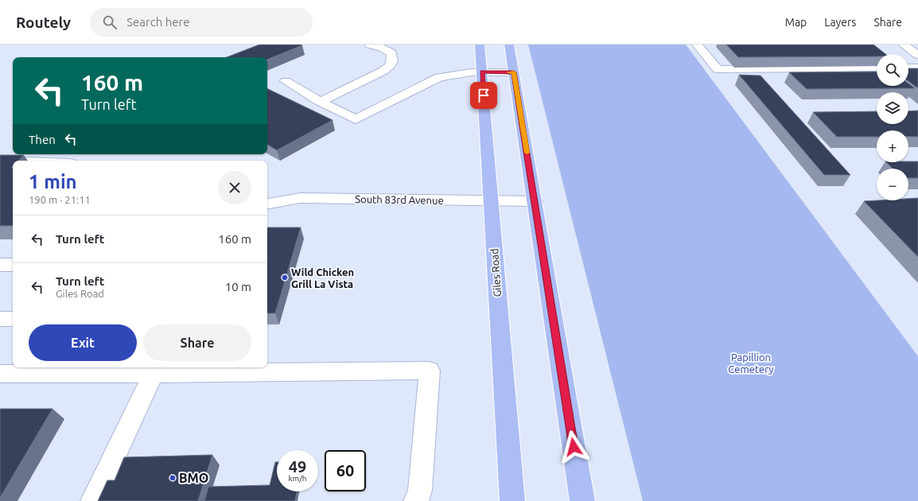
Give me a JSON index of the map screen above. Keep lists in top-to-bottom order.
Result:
{
  "streets": {
    "main road": ["Giles Road"],
    "street": ["South 83rd Avenue"]
  },
  "crossings": [
    ["South 83rd Avenue", "Giles Road"]
  ],
  "parks": ["Papillion Cemetery"],
  "places": ["Wild Chicken Grill La Vista", "BMO"],
  "page": {
    "header": "Routely",
    "search": "Search here",
    "nav": ["Map", "Layers", "Share"],
    "map_buttons": ["+", "−"],
    "turn": ["160 m", "Turn left"],
    "then": "Then",
    "heading": ["1 min", "190 m · 21:11"],
    "list": [
      {
        "name": "Turn left",
        "value": "160 m"
      },
      {
        "name": "Turn left",
        "note": "Giles Road",
        "value": "10 m"
      }
    ],
    "buttons": ["Exit", "Share"],
    "speed": "49 km/h",
    "limit": "60"
  }
}
